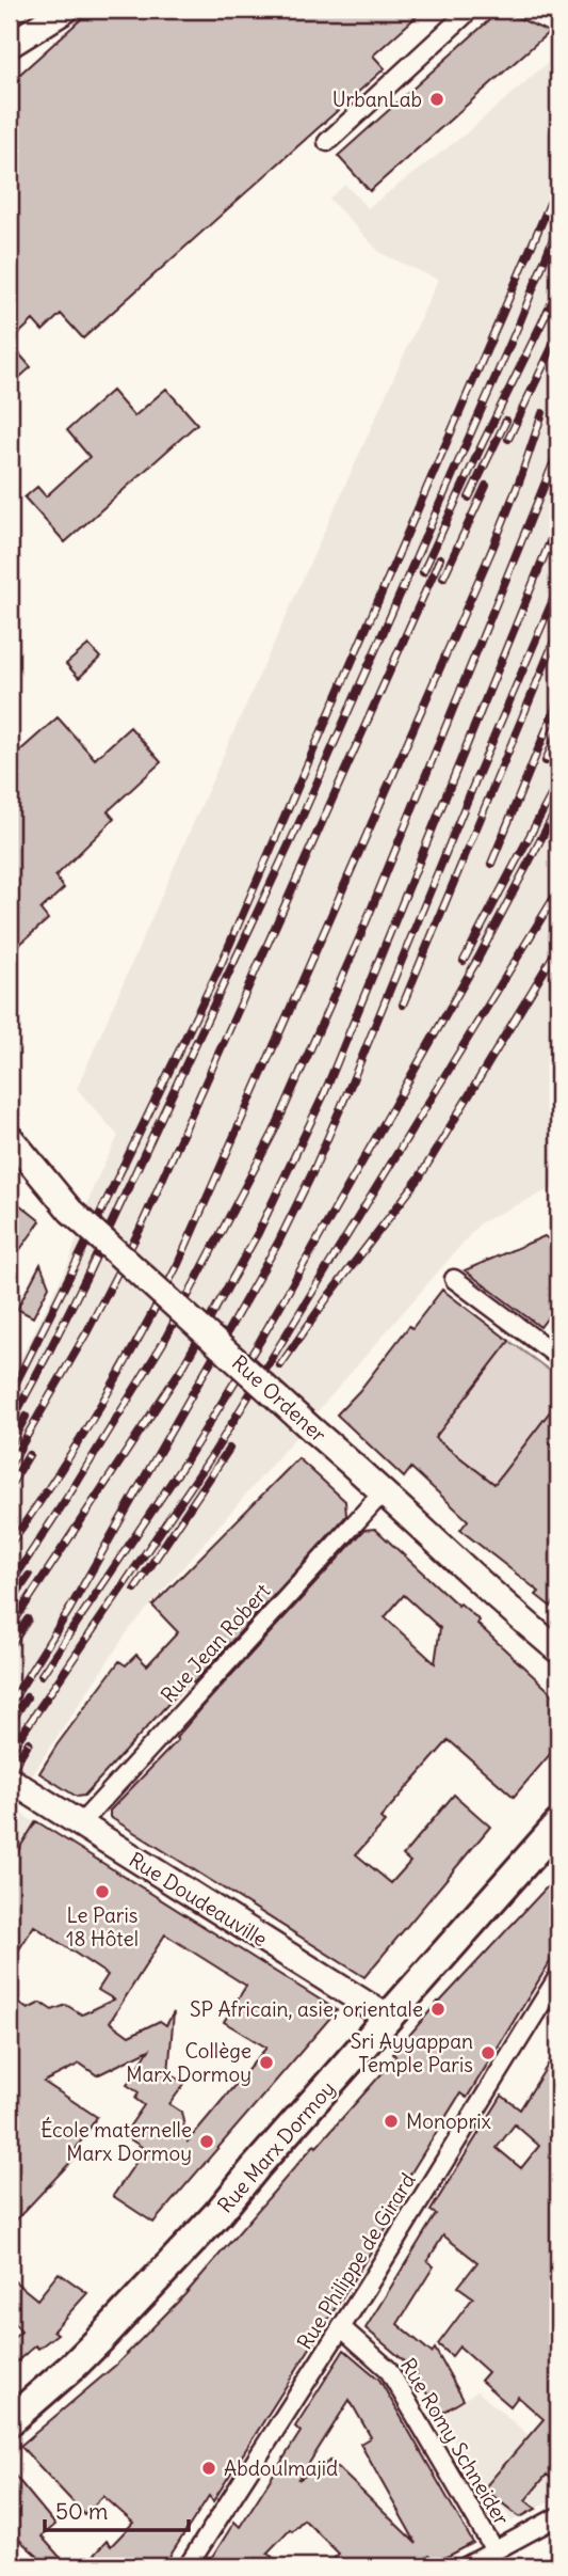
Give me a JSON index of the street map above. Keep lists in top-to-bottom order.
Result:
{
  "streets": {
    "main road": ["Rue Ordener", "Rue Doudeauville", "Rue Marx Dormoy"],
    "street": ["Rue Jean Robert", "Rue Philippe de Girard", "Rue Romy Schneider"]
  },
  "crossings": [
    ["Rue Ordener", "Rue Jean Robert"],
    ["Rue Jean Robert", "Rue Doudeauville"],
    ["Rue Doudeauville", "Rue Marx Dormoy"],
    ["Rue Philippe de Girard", "Rue Romy Schneider"]
  ],
  "places": [
    "UrbanLab",
    "Le Paris 18 Hôtel",
    "SP Africain, asie, orientale",
    "Sri Ayyappan Temple Paris",
    "Collège Marx Dormoy",
    "Monoprix",
    "École maternelle Marx Dormoy",
    "Abdoulmajid"
  ],
  "scale_bar": "50 m"
}
